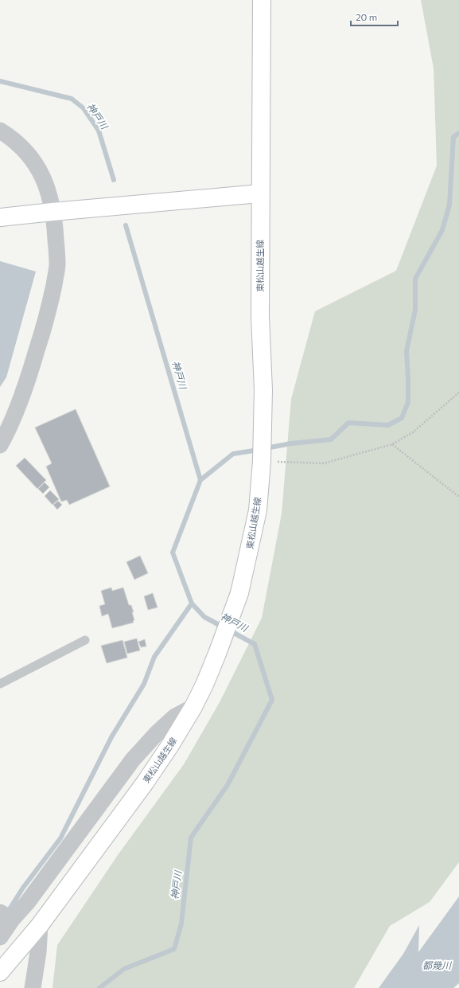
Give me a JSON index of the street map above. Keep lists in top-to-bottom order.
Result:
{
  "streets": {
    "main road": ["東松山越生線"]
  },
  "water": ["神戸川", "都幾川"],
  "scale_bar": "20 m"
}
